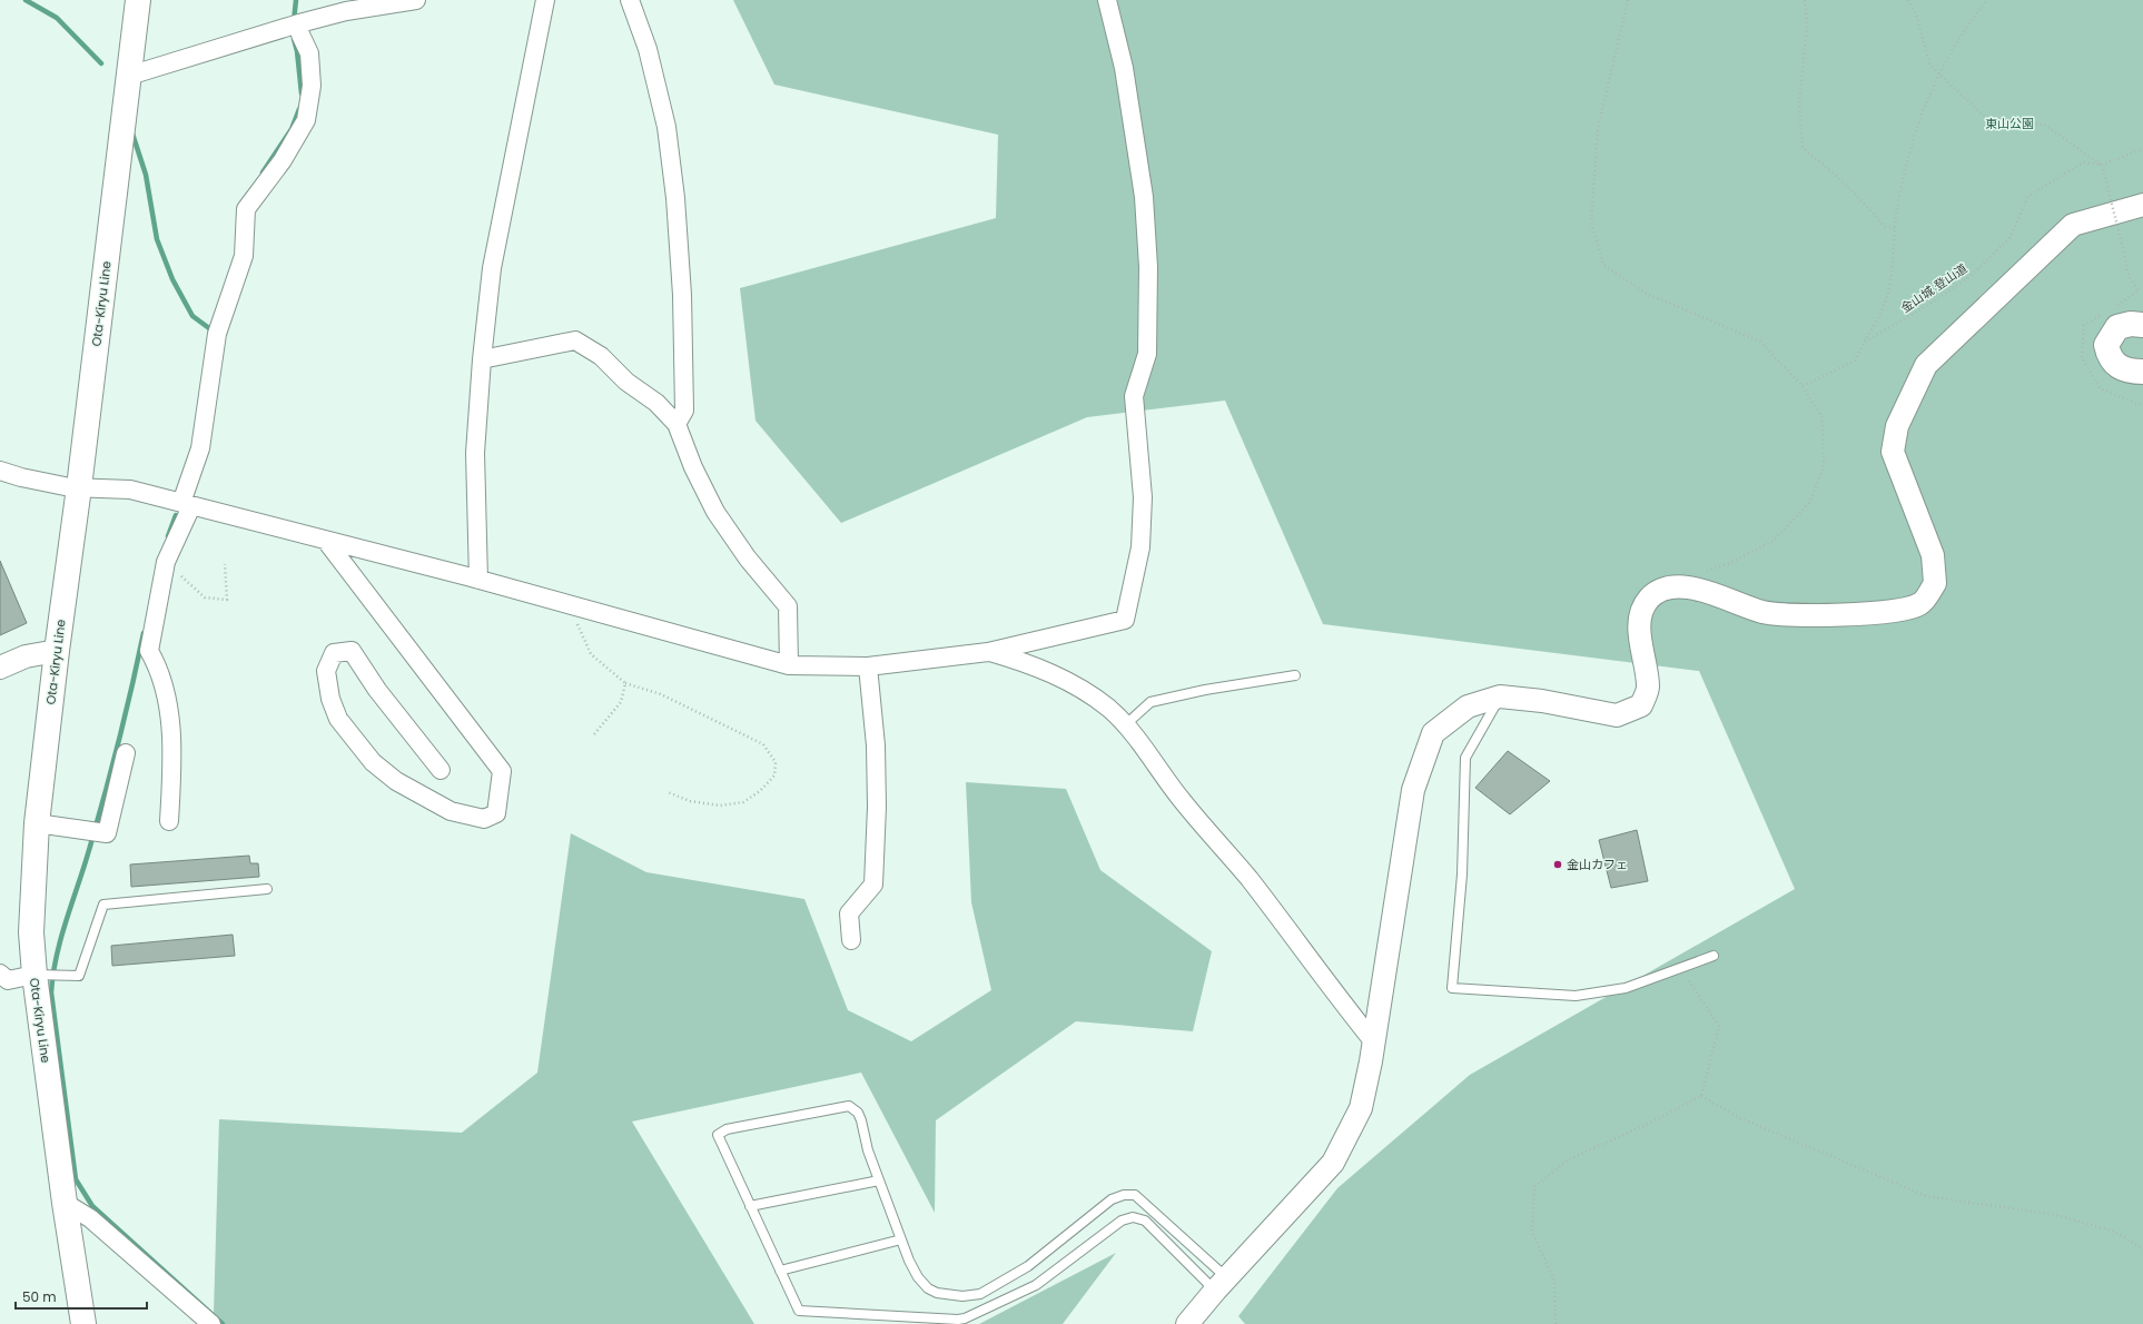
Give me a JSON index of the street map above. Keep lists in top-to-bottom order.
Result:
{
  "streets": {
    "main road": ["Ota-Kiryu Line"],
    "path": ["金山城 登山道"]
  },
  "parks": ["東山公園"],
  "places": ["金山カフェ"],
  "scale_bar": "50 m"
}
